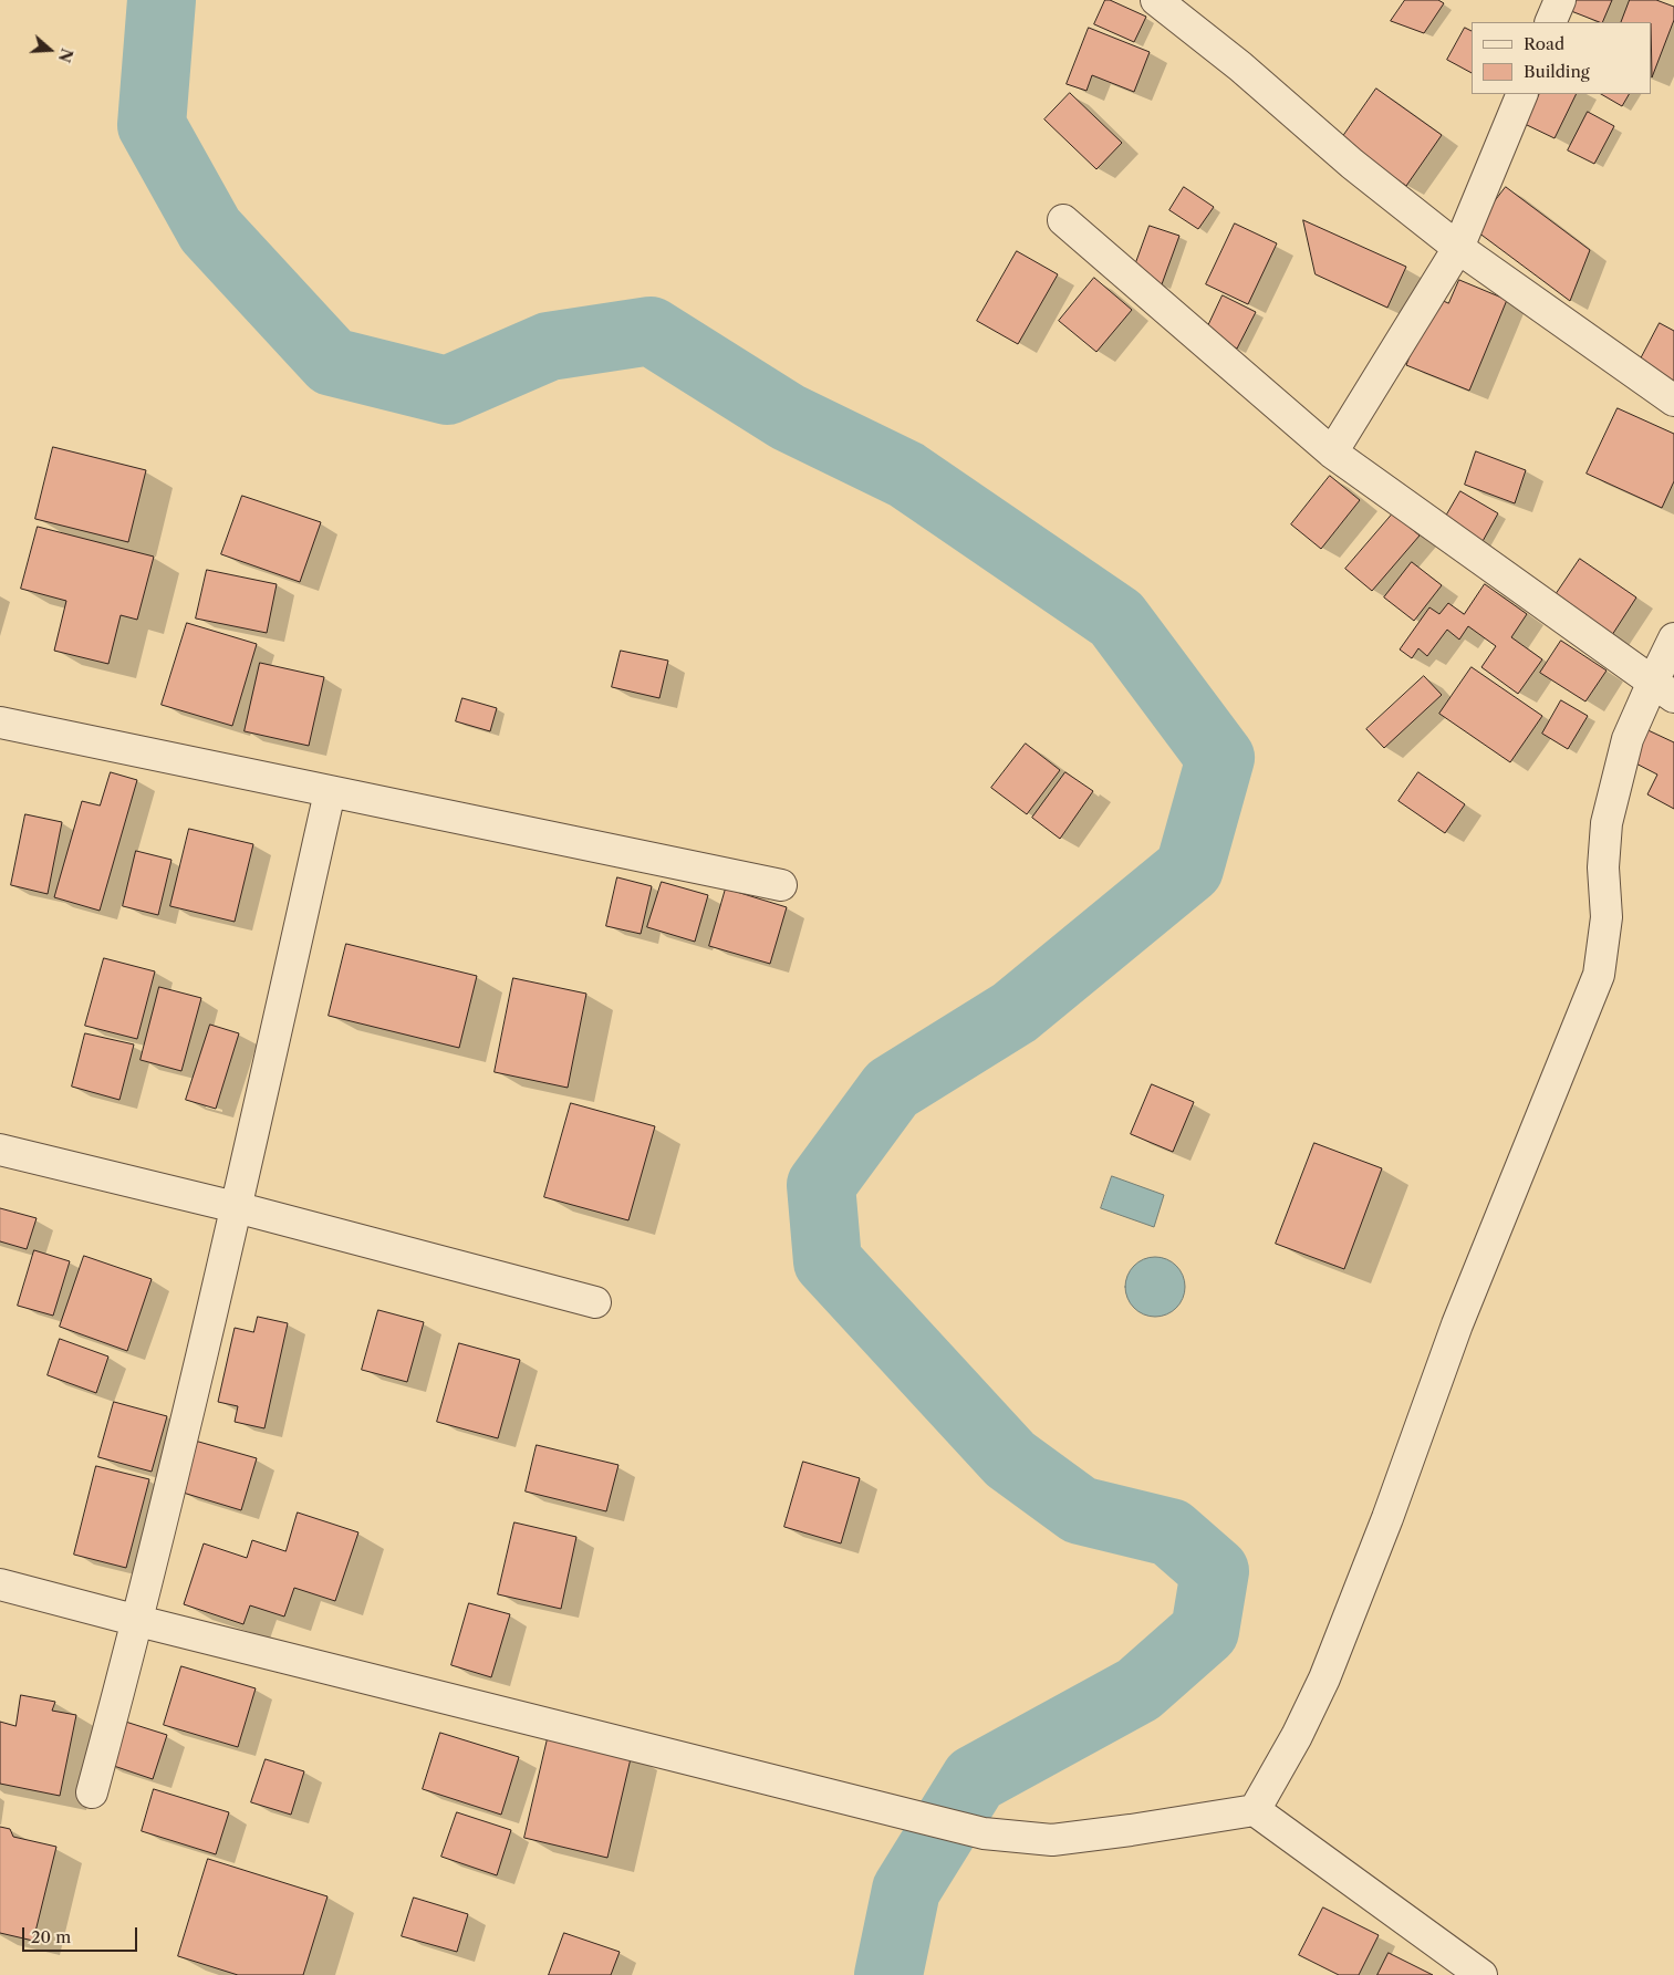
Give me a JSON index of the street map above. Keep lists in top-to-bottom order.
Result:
{
  "legend": ["Road", "Building"],
  "scale_bar": "20 m",
  "north": "right"
}
